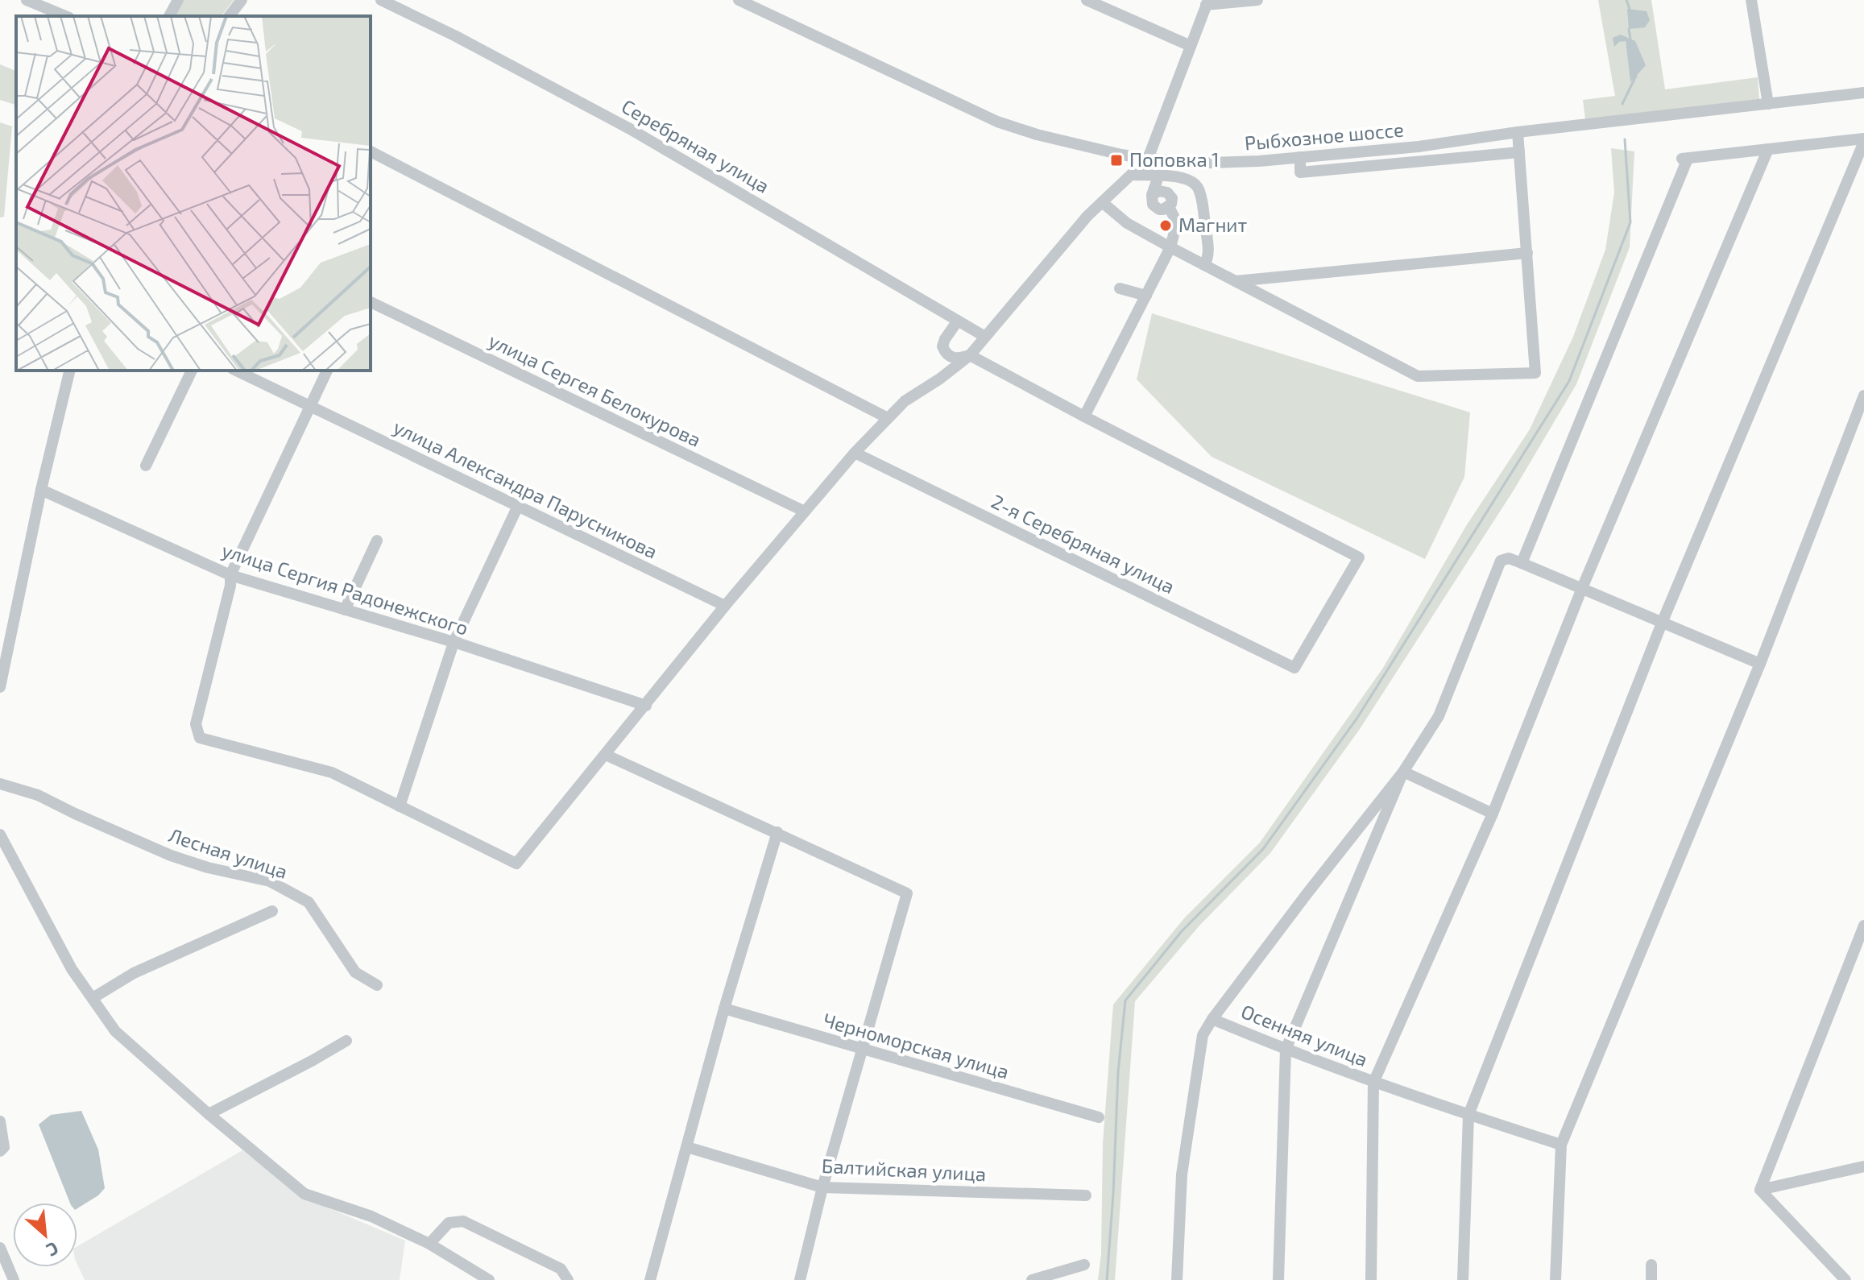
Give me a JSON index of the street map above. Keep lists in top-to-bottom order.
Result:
{
  "streets": {
    "street": [
      "Рыбхозное шоссе",
      "Серебряная улица",
      "улица Сергея Белокурова",
      "улица Александра Парусникова",
      "2-я Серебряная улица",
      "улица Сергия Радонежского",
      "Лесная улица",
      "Осенняя улица",
      "Черноморская улица",
      "Балтийская улица"
    ]
  },
  "places": {
    "transit": ["Поповка 1"],
    "other": ["Магнит"]
  },
  "north": "bottom right"
}
